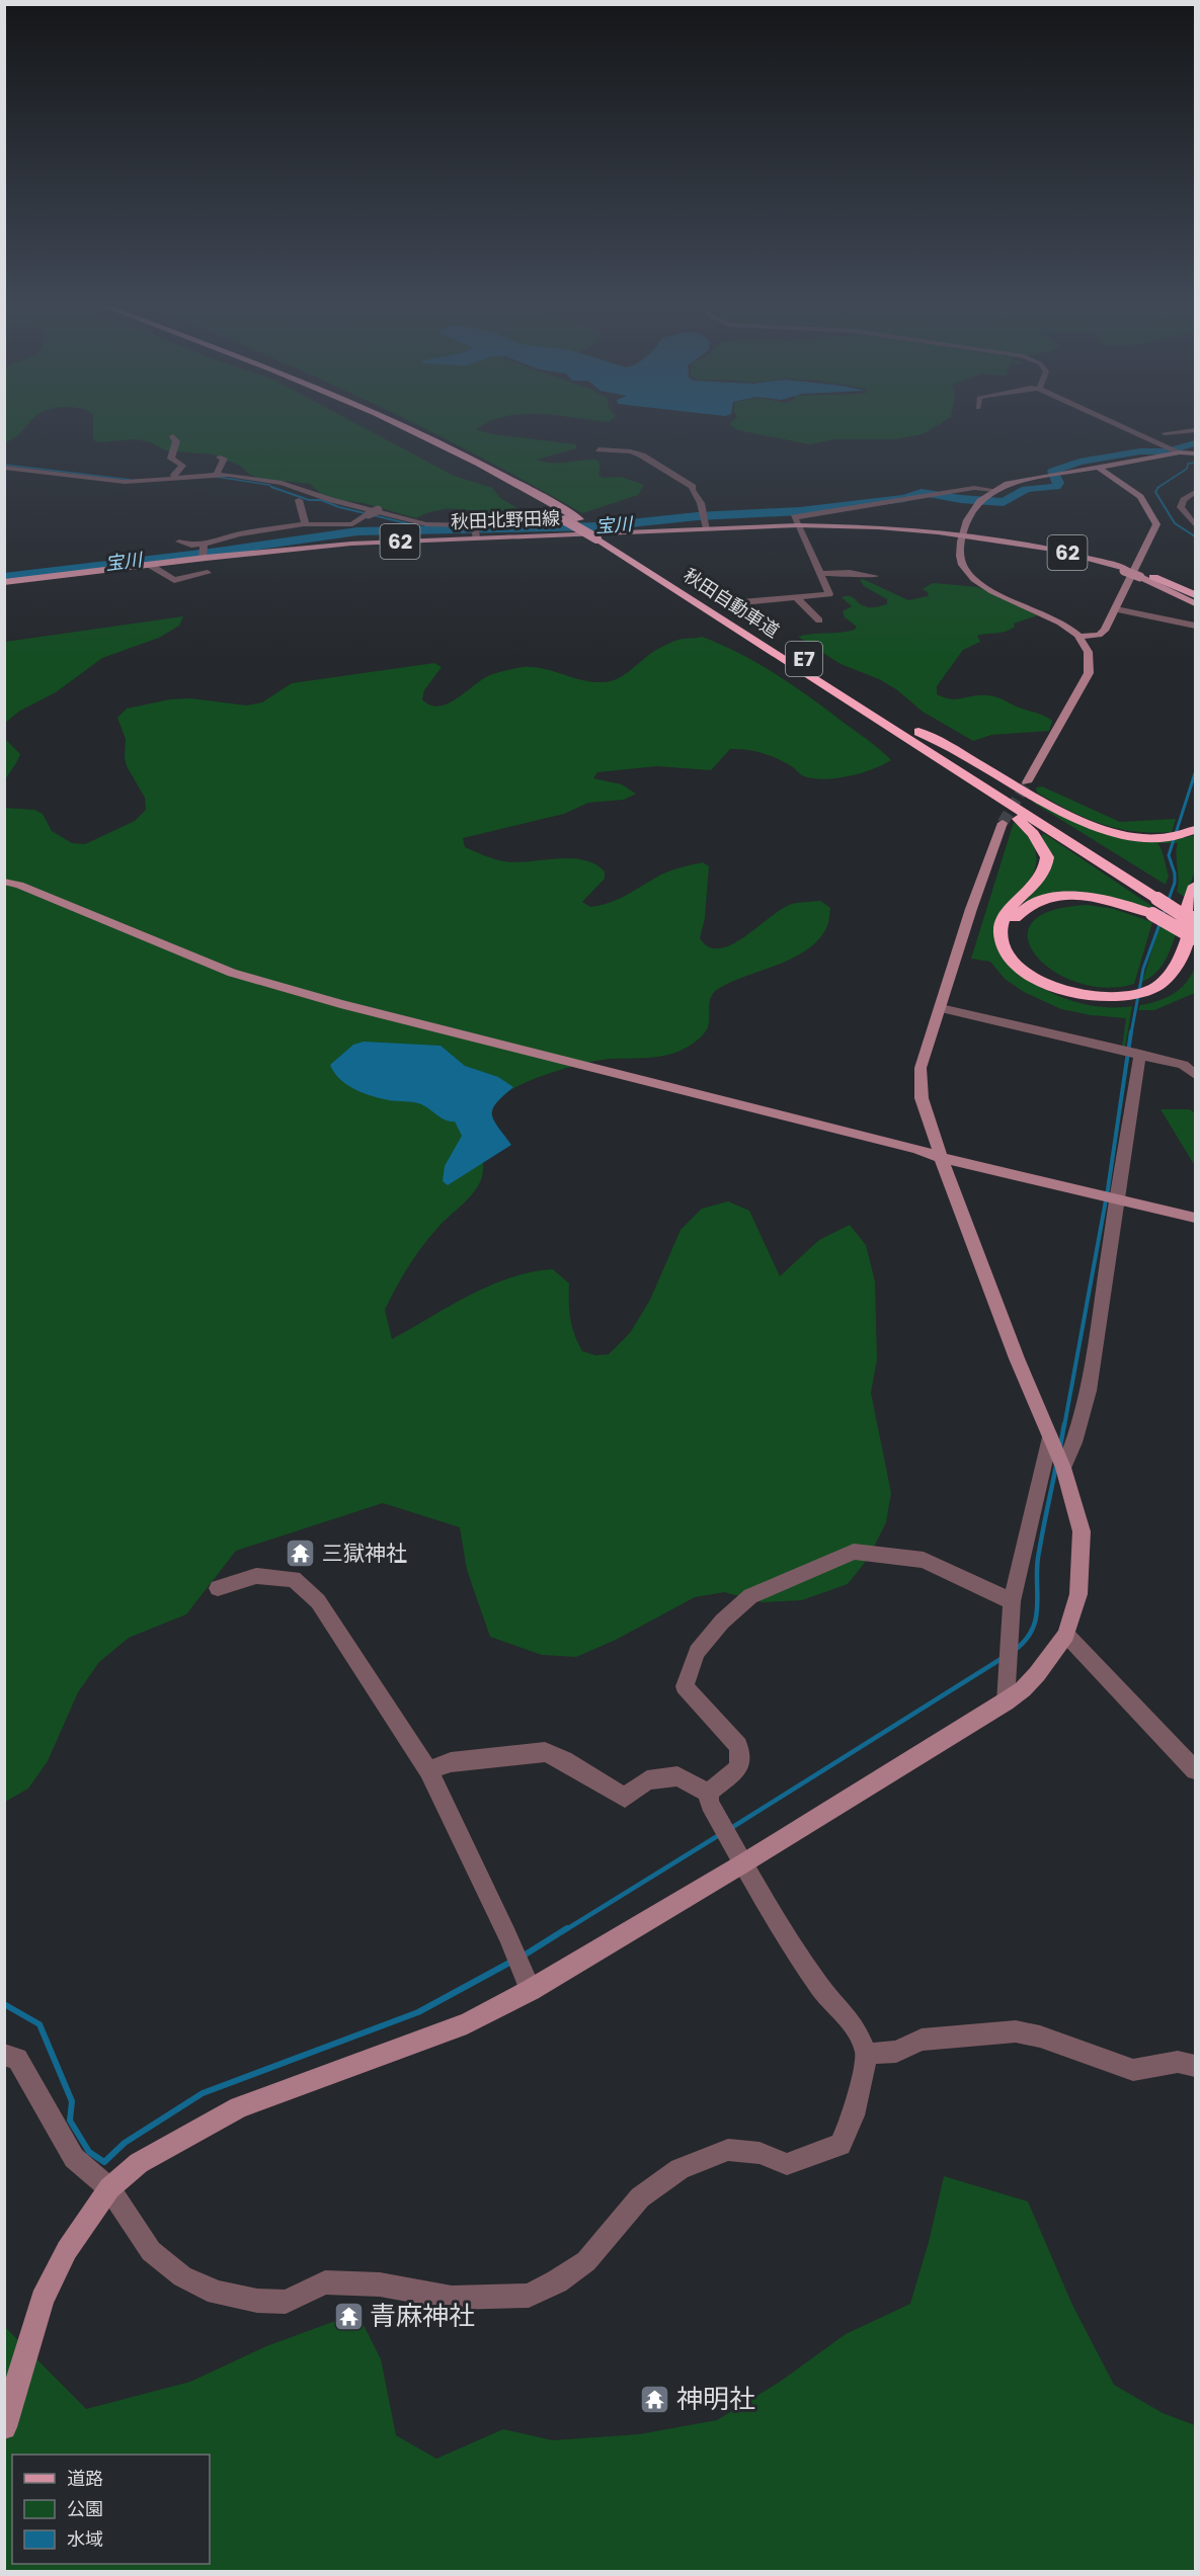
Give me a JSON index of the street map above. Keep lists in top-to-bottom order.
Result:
{
  "streets": {
    "highway": ["秋田自動車道", "E7"],
    "main road": ["秋田北野田線", "62"]
  },
  "water": ["宝川"],
  "places": {
    "temple": ["三獄神社", "青麻神社", "神明社"]
  },
  "legend": ["道路", "公園", "水域"]
}
